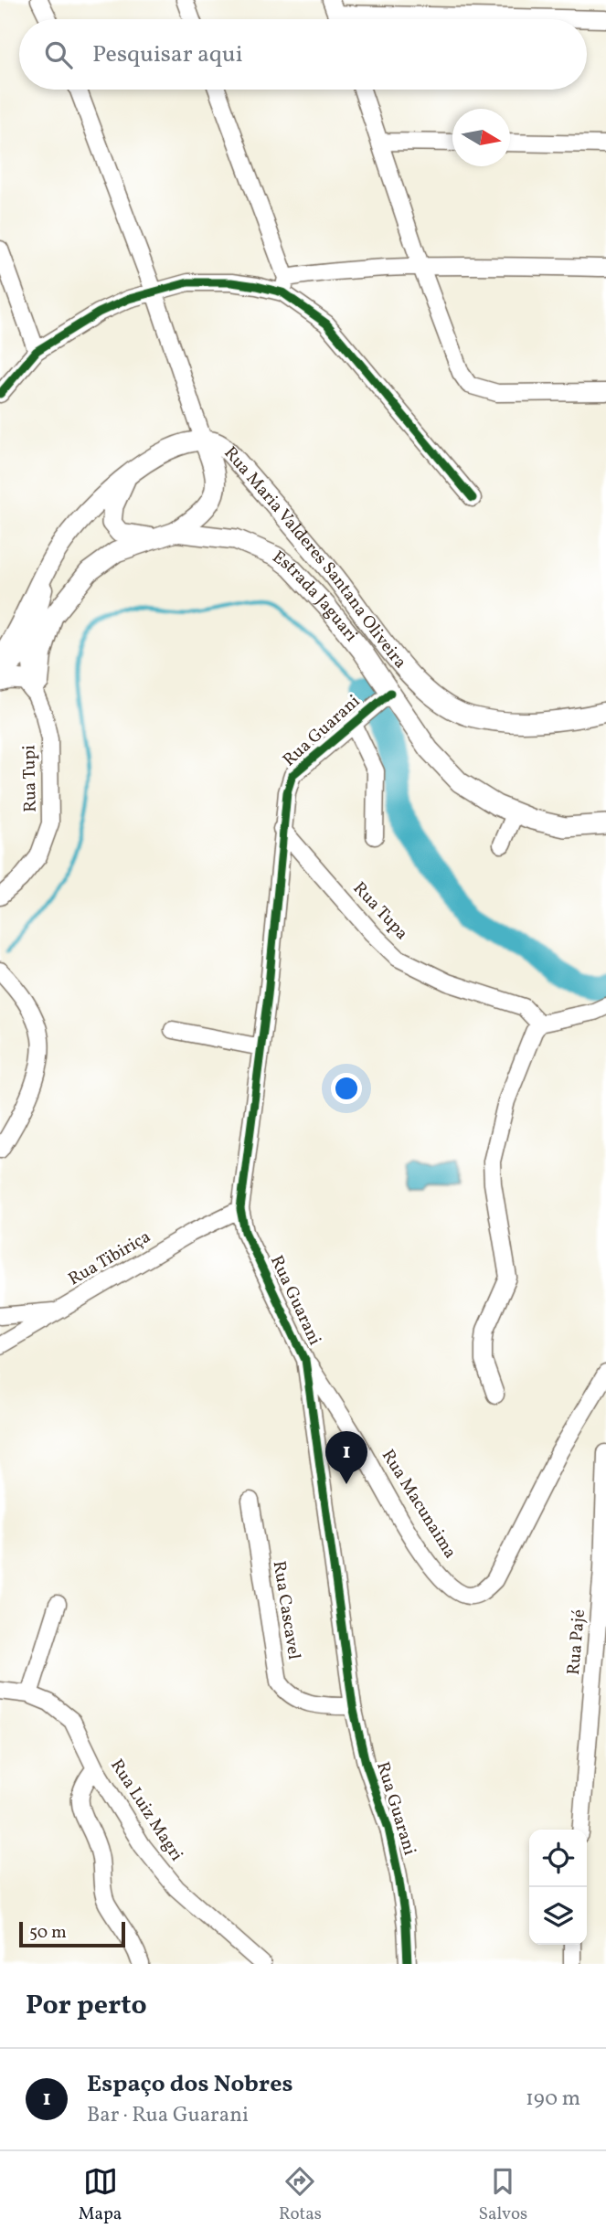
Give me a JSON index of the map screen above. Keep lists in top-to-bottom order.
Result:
{
  "streets": {
    "main road": ["Rua Maria Valderes Santana Oliveira", "Estrada Jaguari"],
    "street": [
      "Rua Guarani",
      "Rua Tupi",
      "Rua Tupa",
      "Rua Tibiriça",
      "Rua Macunaima",
      "Rua Cascavel",
      "Rua Pajé",
      "Rua Luiz Magri"
    ]
  },
  "crossings": [
    ["Rua Maria Valderes Santana Oliveira", "Estrada Jaguari"],
    ["Rua Maria Valderes Santana Oliveira", "Rua Tupi"],
    ["Estrada Jaguari", "Rua Guarani"],
    ["Estrada Jaguari", "Rua Tupi"],
    ["Rua Guarani", "Rua Tupa"],
    ["Rua Guarani", "Rua Tibiriça"],
    ["Rua Guarani", "Rua Macunaima"],
    ["Rua Guarani", "Rua Cascavel"]
  ],
  "scale_bar": "50 m",
  "north": "right",
  "page": {
    "search": "Pesquisar aqui",
    "pins": "1",
    "scale": "50 m",
    "heading": "Por perto",
    "list": [
      {
        "mark": "1",
        "name": "Espaço dos Nobres",
        "note": "Bar · Rua Guarani",
        "value": "190 m"
      }
    ],
    "nav": ["Mapa", "Rotas", "Salvos"]
  }
}
